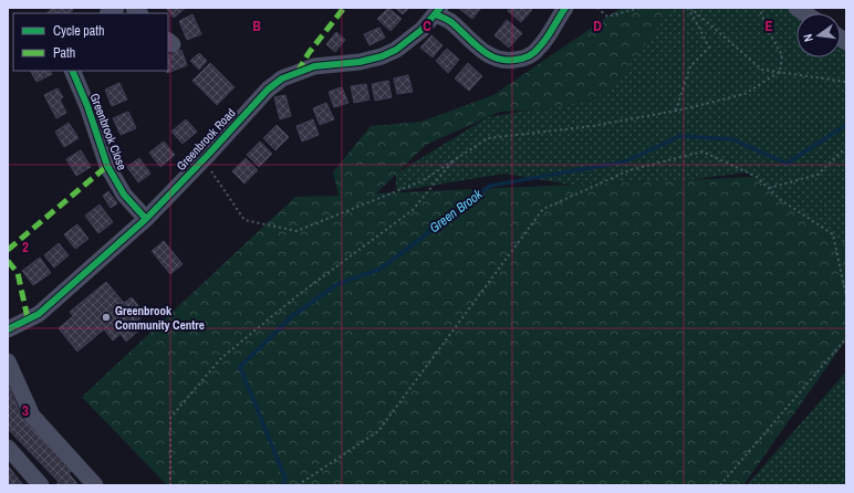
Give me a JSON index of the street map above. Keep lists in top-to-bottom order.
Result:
{
  "streets": {
    "street": ["Greenbrook Close", "Greenbrook Road"]
  },
  "crossings": [
    ["Greenbrook Close", "Greenbrook Road"]
  ],
  "water": ["Green Brook"],
  "places": ["Greenbrook Community Centre"],
  "legend": ["Cycle path", "Path"],
  "north": "left",
  "grid": {
    "columns": [
      "B",
      "C",
      "D",
      "E"
    ],
    "rows": ["2", "3"]
  }
}
